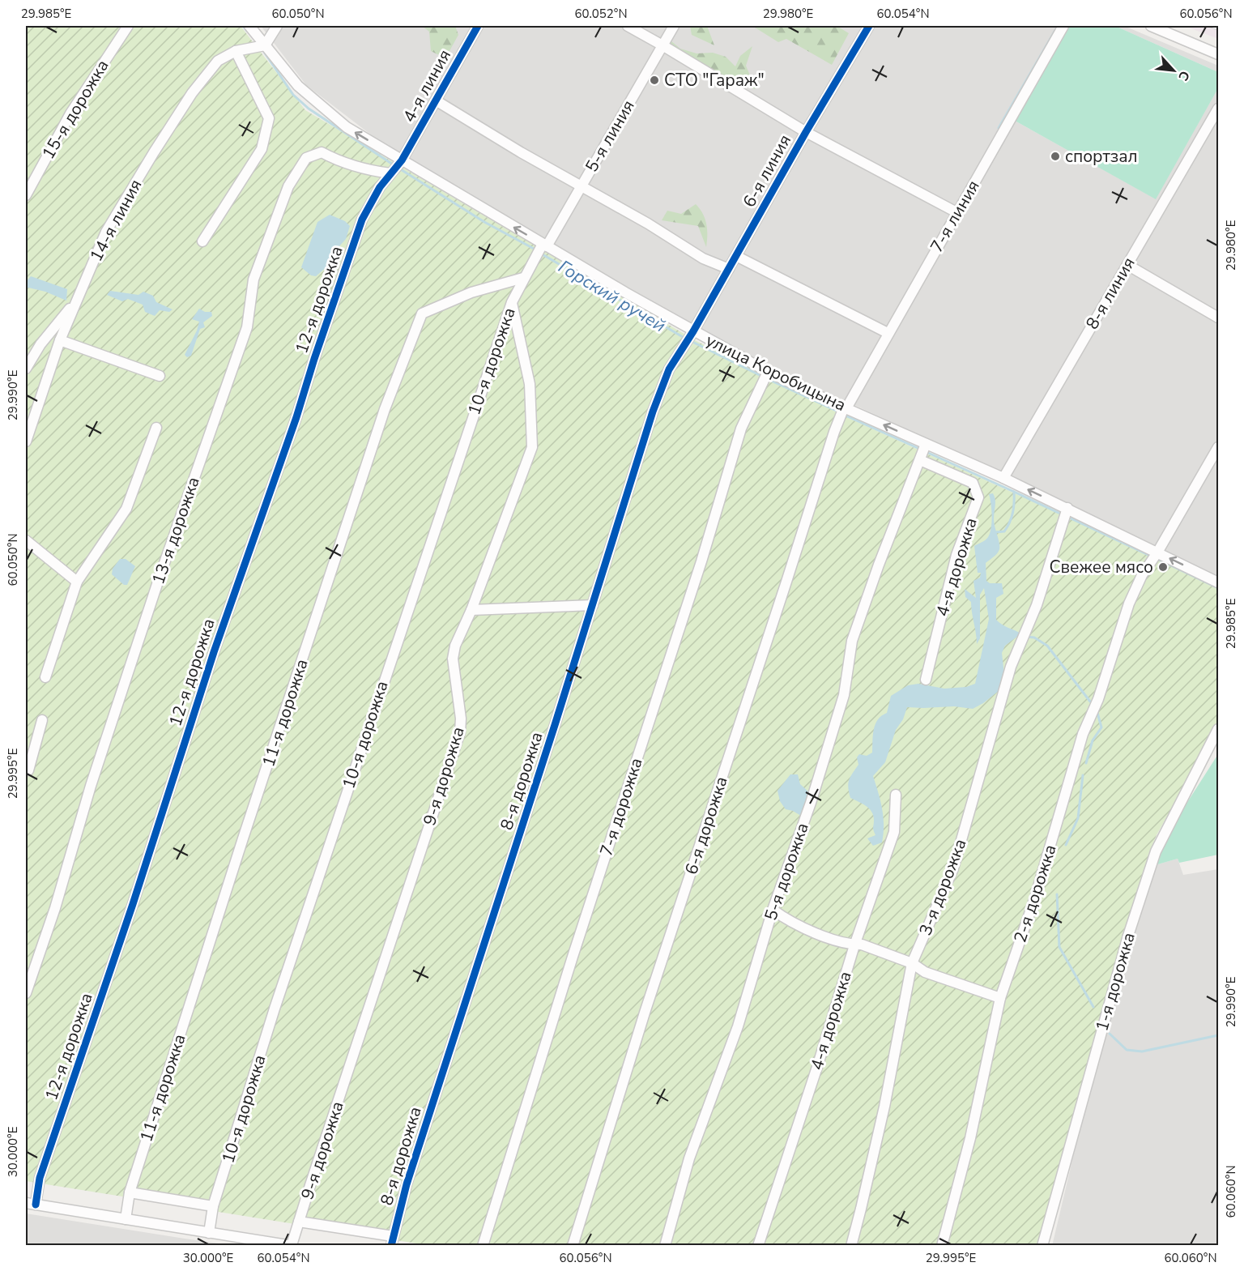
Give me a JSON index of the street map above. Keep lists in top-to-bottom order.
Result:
{
  "streets": {
    "street": [
      "4-я линия",
      "15-я дорожка",
      "5-я линия",
      "6-я линия",
      "7-я линия",
      "14-я линия",
      "8-я линия",
      "12-я дорожка",
      "10-я дорожка",
      "улица Коробицына",
      "13-я дорожка",
      "4-я дорожка",
      "11-я дорожка",
      "9-я дорожка",
      "8-я дорожка",
      "7-я дорожка",
      "6-я дорожка",
      "5-я дорожка",
      "3-я дорожка",
      "2-я дорожка",
      "1-я дорожка"
    ]
  },
  "crossings": [
    ["4-я линия", "12-я дорожка"],
    ["4-я линия", "улица Коробицына"],
    ["5-я линия", "10-я дорожка"],
    ["5-я линия", "улица Коробицына"],
    ["6-я линия", "улица Коробицына"],
    ["6-я линия", "8-я дорожка"],
    ["7-я линия", "улица Коробицына"],
    ["7-я линия", "6-я дорожка"],
    ["14-я линия", "улица Коробицына"],
    ["8-я линия", "улица Коробицына"],
    ["12-я дорожка", "улица Коробицына"],
    ["12-я дорожка", "13-я дорожка"],
    ["10-я дорожка", "улица Коробицына"],
    ["10-я дорожка", "11-я дорожка"],
    ["10-я дорожка", "9-я дорожка"],
    ["улица Коробицына", "8-я дорожка"],
    ["улица Коробицына", "7-я дорожка"],
    ["улица Коробицына", "6-я дорожка"],
    ["улица Коробицына", "5-я дорожка"],
    ["улица Коробицына", "3-я дорожка"],
    ["улица Коробицына", "2-я дорожка"],
    ["4-я дорожка", "5-я дорожка"]
  ],
  "water": ["Горский ручей"],
  "places": ["СТО \"Гараж\"", "спортзал", "Свежее мясо"],
  "north": "bottom right",
  "coordinates": [
    "29.985°E",
    "60.050°N",
    "60.052°N",
    "29.980°E",
    "60.054°N",
    "60.056°N",
    "29.990°E",
    "29.995°E",
    "30.000°E",
    "60.060°N"
  ]
}
